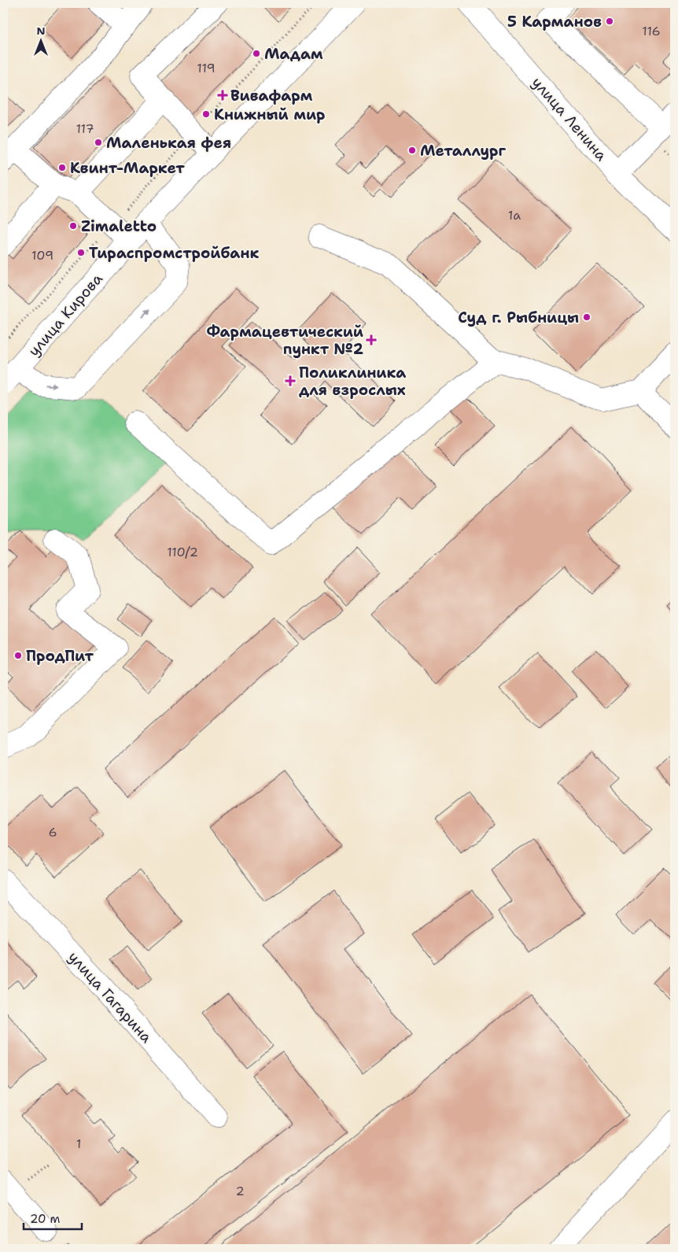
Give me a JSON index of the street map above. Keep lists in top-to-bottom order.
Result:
{
  "streets": {
    "street": ["улица Ленина", "улица Кирова", "улица Гагарина"]
  },
  "places": {
    "other": [
      "5 Карманов",
      "Мадам",
      "Книжный мир",
      "Маленькая фея",
      "Металлург",
      "Квинт-Маркет",
      "Zimaletto",
      "Тираспромстройбанк",
      "Суд г. Рыбницы",
      "ПродПит"
    ],
    "health": ["Вивафарм", "Фармацевтический пункт №2", "Поликлиника для взрослых"]
  },
  "house_numbers": [
    "116",
    "119",
    "117",
    "1а",
    "109",
    "110/2",
    "6",
    "1",
    "2"
  ],
  "scale_bar": "20 m",
  "north": "top"
}
